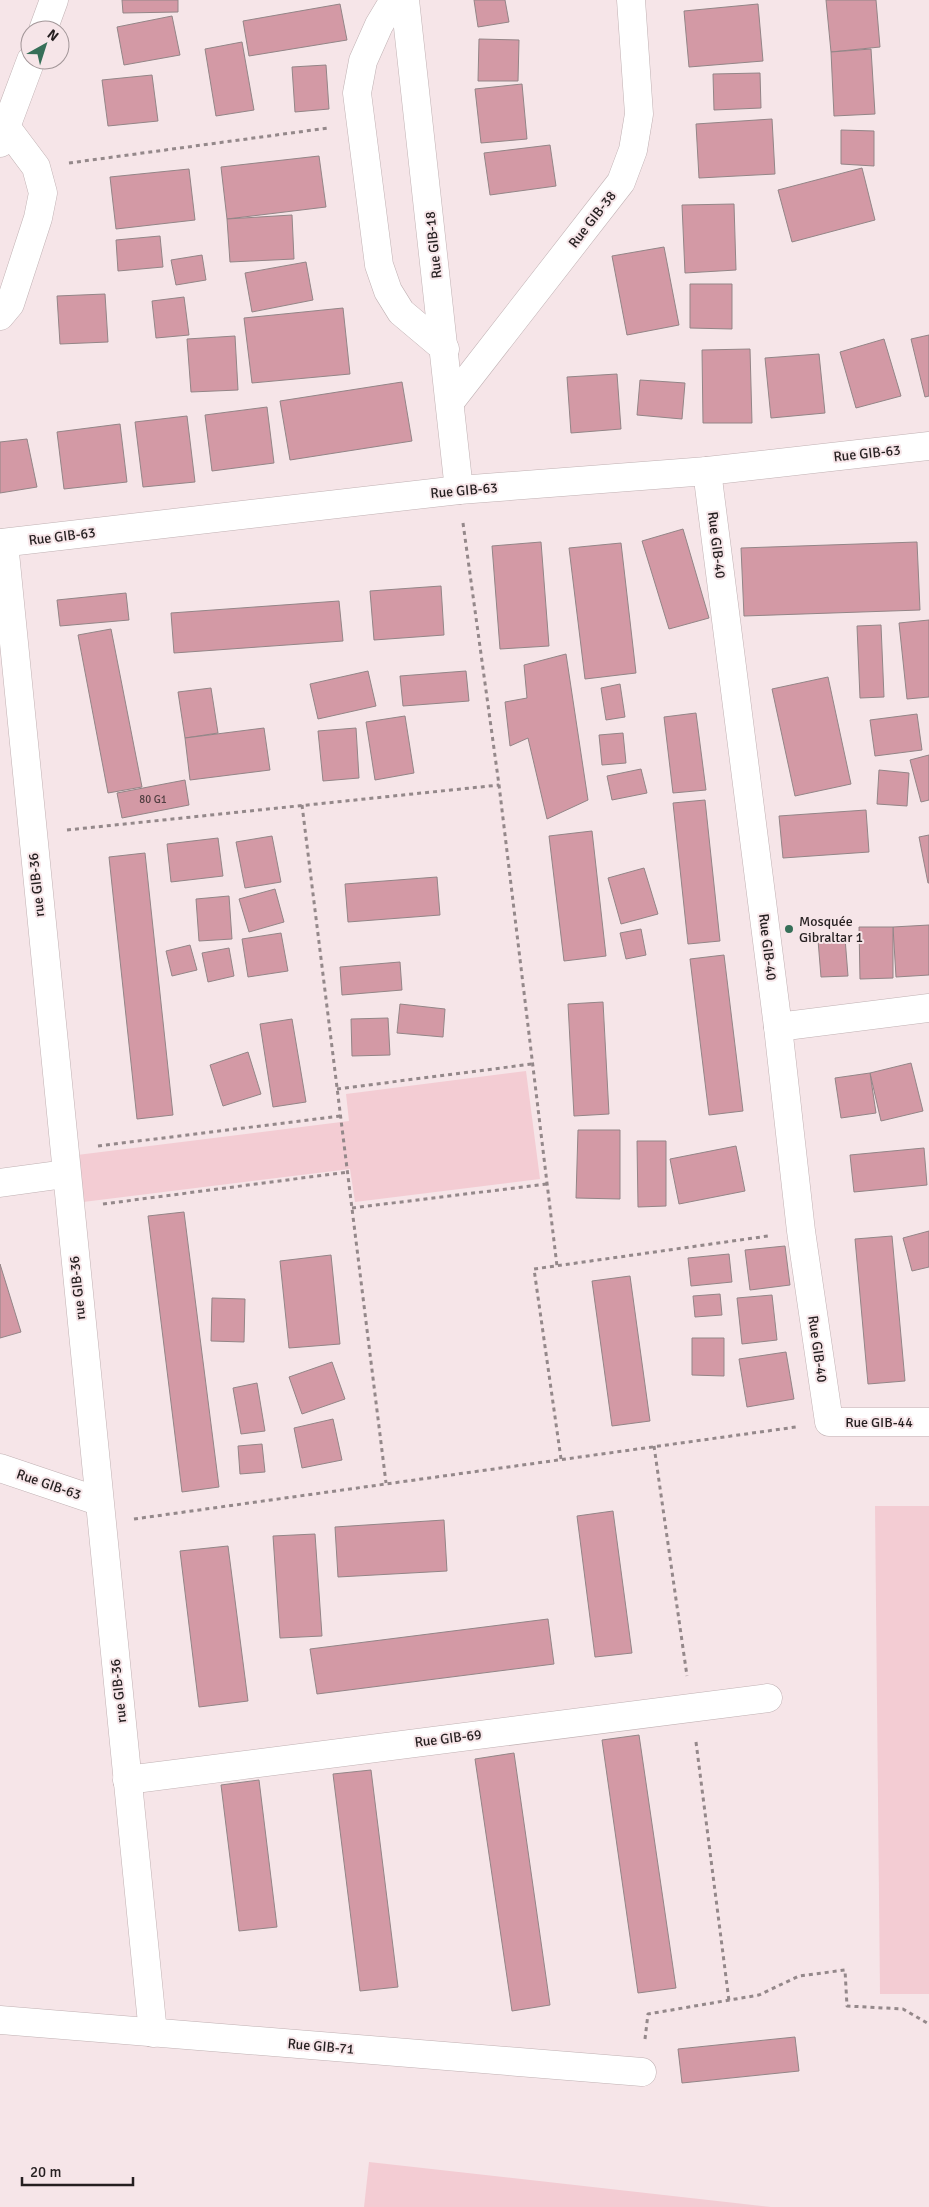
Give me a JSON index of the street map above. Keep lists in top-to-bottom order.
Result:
{
  "streets": {
    "street": [
      "Rue GIB-38",
      "Rue GIB-18",
      "Rue GIB-63",
      "Rue GIB-40",
      "rue GIB-36",
      "Rue GIB-44",
      "Rue GIB-69",
      "Rue GIB-71"
    ]
  },
  "crossings": [
    ["Rue GIB-38", "Rue GIB-18"],
    ["Rue GIB-18", "Rue GIB-63"],
    ["Rue GIB-63", "Rue GIB-40"],
    ["Rue GIB-63", "rue GIB-36"],
    ["Rue GIB-40", "Rue GIB-44"],
    ["rue GIB-36", "Rue GIB-69"],
    ["rue GIB-36", "Rue GIB-71"]
  ],
  "places": ["Mosquée Gibraltar 1"],
  "house_numbers": ["80 G1"],
  "scale_bar": "20 m",
  "north": "top right"
}
